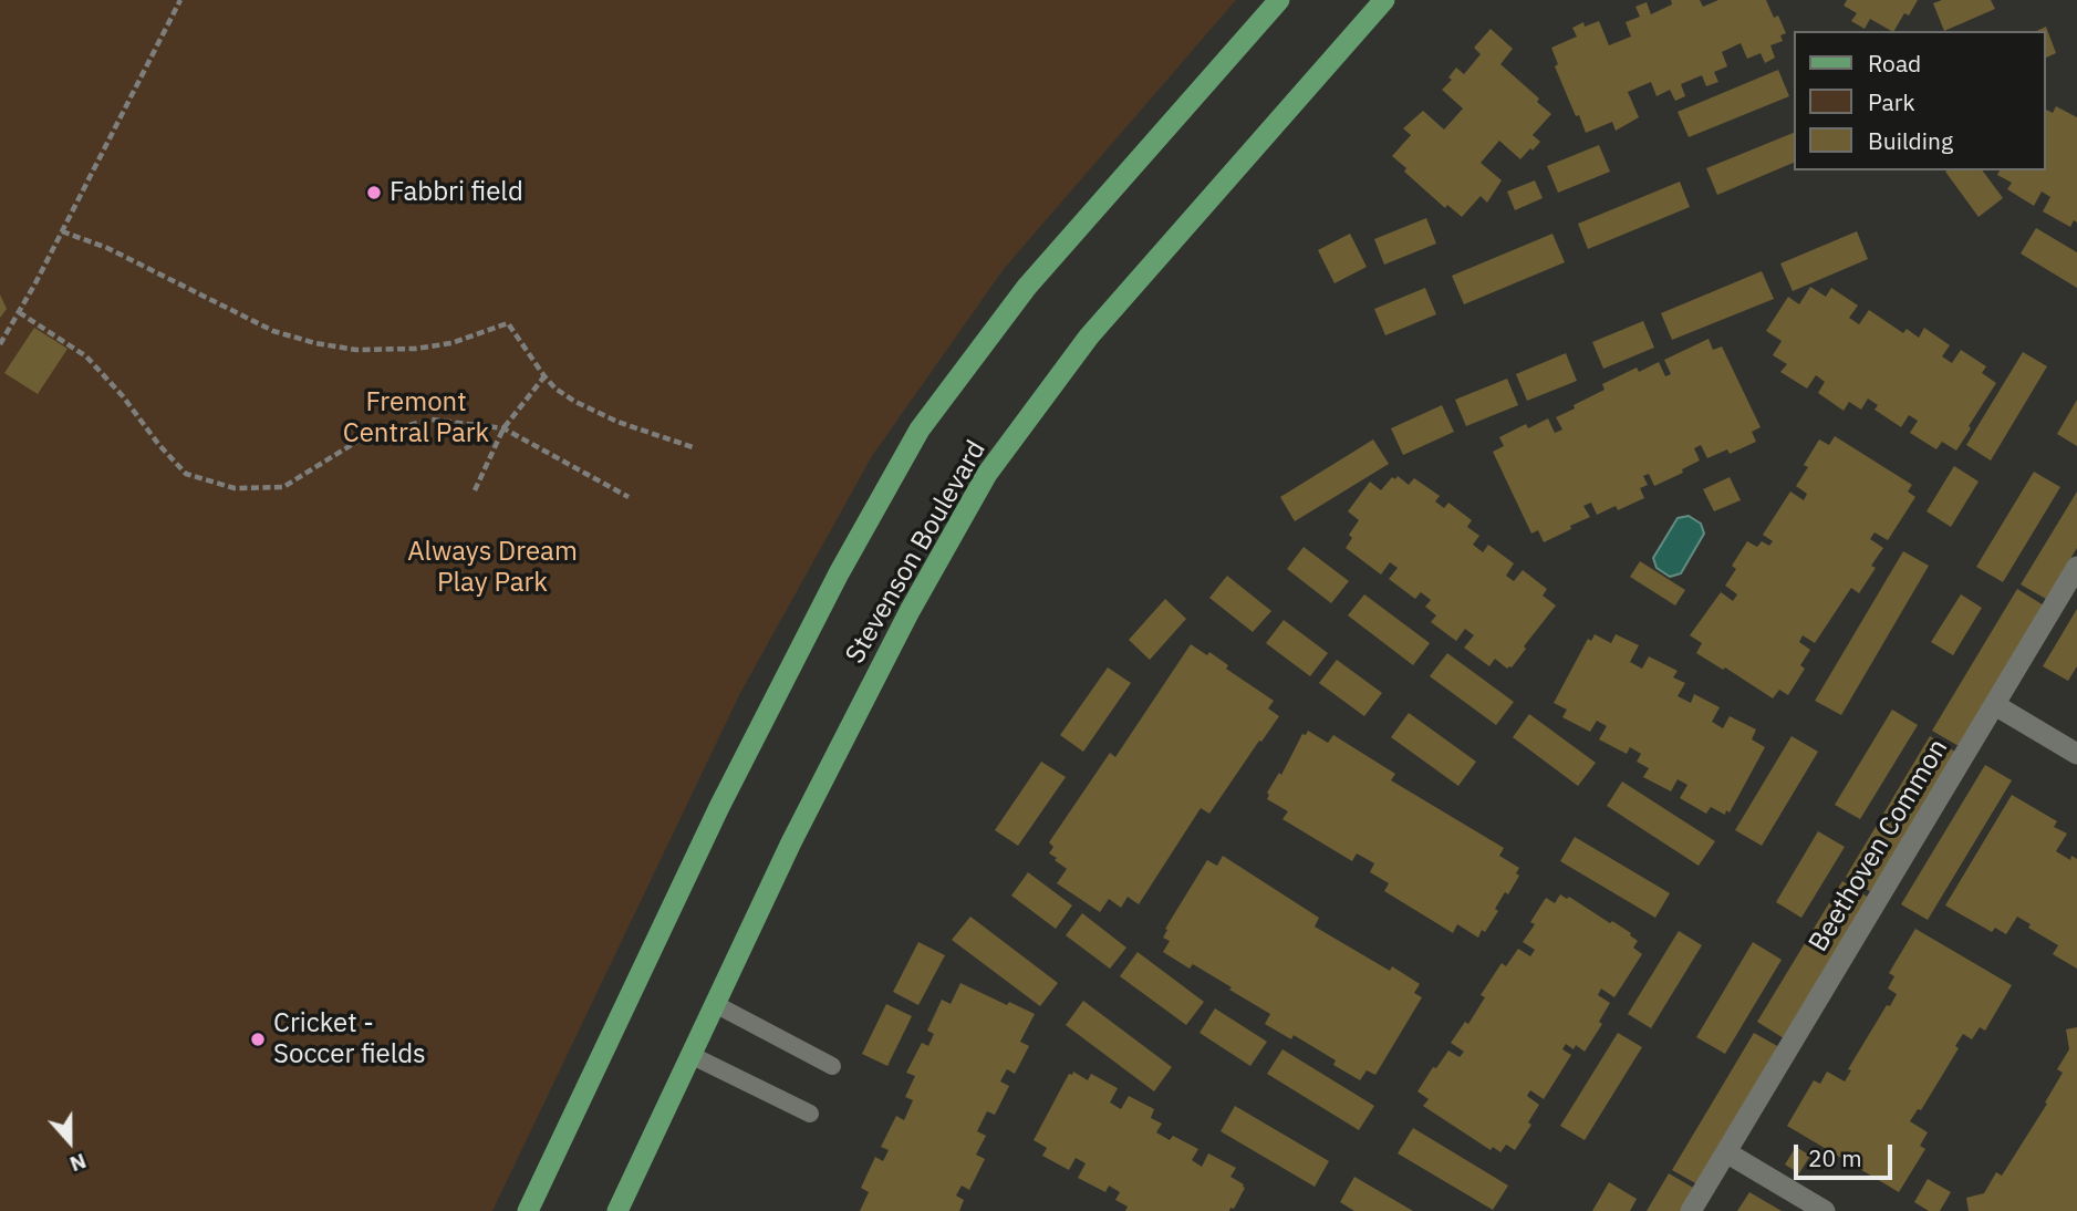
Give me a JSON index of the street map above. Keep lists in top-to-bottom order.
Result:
{
  "streets": {
    "main road": ["Stevenson Boulevard"],
    "street": ["Beethoven Common"]
  },
  "parks": ["Fremont Central Park", "Always Dream Play Park"],
  "places": ["Fabbri field", "Cricket - Soccer fields"],
  "legend": ["Road", "Park", "Building"],
  "scale_bar": "20 m",
  "north": "bottom"
}
